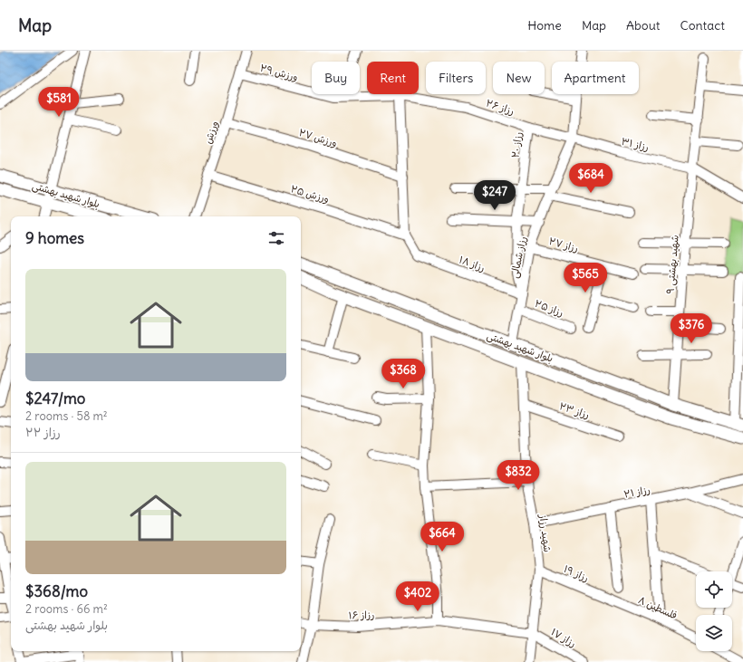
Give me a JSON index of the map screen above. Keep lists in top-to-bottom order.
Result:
{
  "streets": {
    "main road": ["بلوار شهید بهشتی"],
    "street": [
      "ورزش ۲۹",
      "رزاز ۲۶",
      "ورزش",
      "ورزش ۲۷",
      "رزاز ۳۱",
      "رزاز ۲۰",
      "ورزش ۲۵",
      "رزاز ۲۷",
      "رزاز شمالی",
      "رزاز ۱۸",
      "شهید بهشتی ۹",
      "رزاز ۲۵",
      "رزاز ۲۳",
      "رزاز ۲۱",
      "شهید رزاز",
      "رزاز ۱۹",
      "فلسطین ۸",
      "رزاز ۱۶",
      "رزاز ۱۷"
    ]
  },
  "crossings": [
    ["ورزش ۲۹", "رزاز ۲۶"],
    ["ورزش ۲۹", "ورزش"],
    ["رزاز ۲۶", "رزاز ۳۱"],
    ["رزاز ۲۶", "رزاز ۲۰"],
    ["رزاز ۲۶", "رزاز شمالی"],
    ["ورزش", "ورزش ۲۷"],
    ["ورزش", "ورزش ۲۵"],
    ["رزاز ۳۱", "رزاز شمالی"],
    ["رزاز ۳۱", "شهید بهشتی ۹"],
    ["رزاز ۲۰", "رزاز شمالی"],
    ["رزاز ۲۰", "رزاز ۱۸"],
    ["ورزش ۲۵", "رزاز ۱۸"],
    ["بلوار شهید بهشتی", "رزاز شمالی"],
    ["بلوار شهید بهشتی", "شهید بهشتی ۹"],
    ["بلوار شهید بهشتی", "شهید رزاز"],
    ["رزاز ۲۷", "رزاز شمالی"],
    ["رزاز شمالی", "رزاز ۱۸"],
    ["رزاز شمالی", "رزاز ۲۵"],
    ["رزاز ۲۳", "شهید رزاز"],
    ["رزاز ۲۱", "شهید رزاز"],
    ["شهید رزاز", "رزاز ۱۹"],
    ["شهید رزاز", "رزاز ۱۶"],
    ["شهید رزاز", "رزاز ۱۷"],
    ["رزاز ۱۹", "فلسطین ۸"],
    ["رزاز ۱۶", "رزاز ۱۷"]
  ],
  "page": {
    "header": "Map",
    "nav": [
      "Home",
      "Map",
      "About",
      "Contact"
    ],
    "chip": [
      "Buy",
      "Rent",
      "Filters",
      "New",
      "Apartment"
    ],
    "price": [
      "$581",
      "$684",
      "$247",
      "$565",
      "$376",
      "$368",
      "$832",
      "$664",
      "$402"
    ],
    "heading": "9 homes",
    "list": [
      {
        "name": "$247/mo",
        "note": "2 rooms · 58 m² · رزاز ۲۲"
      },
      {
        "name": "$368/mo",
        "note": "2 rooms · 66 m² · بلوار شهید بهشتی"
      }
    ]
  }
}
